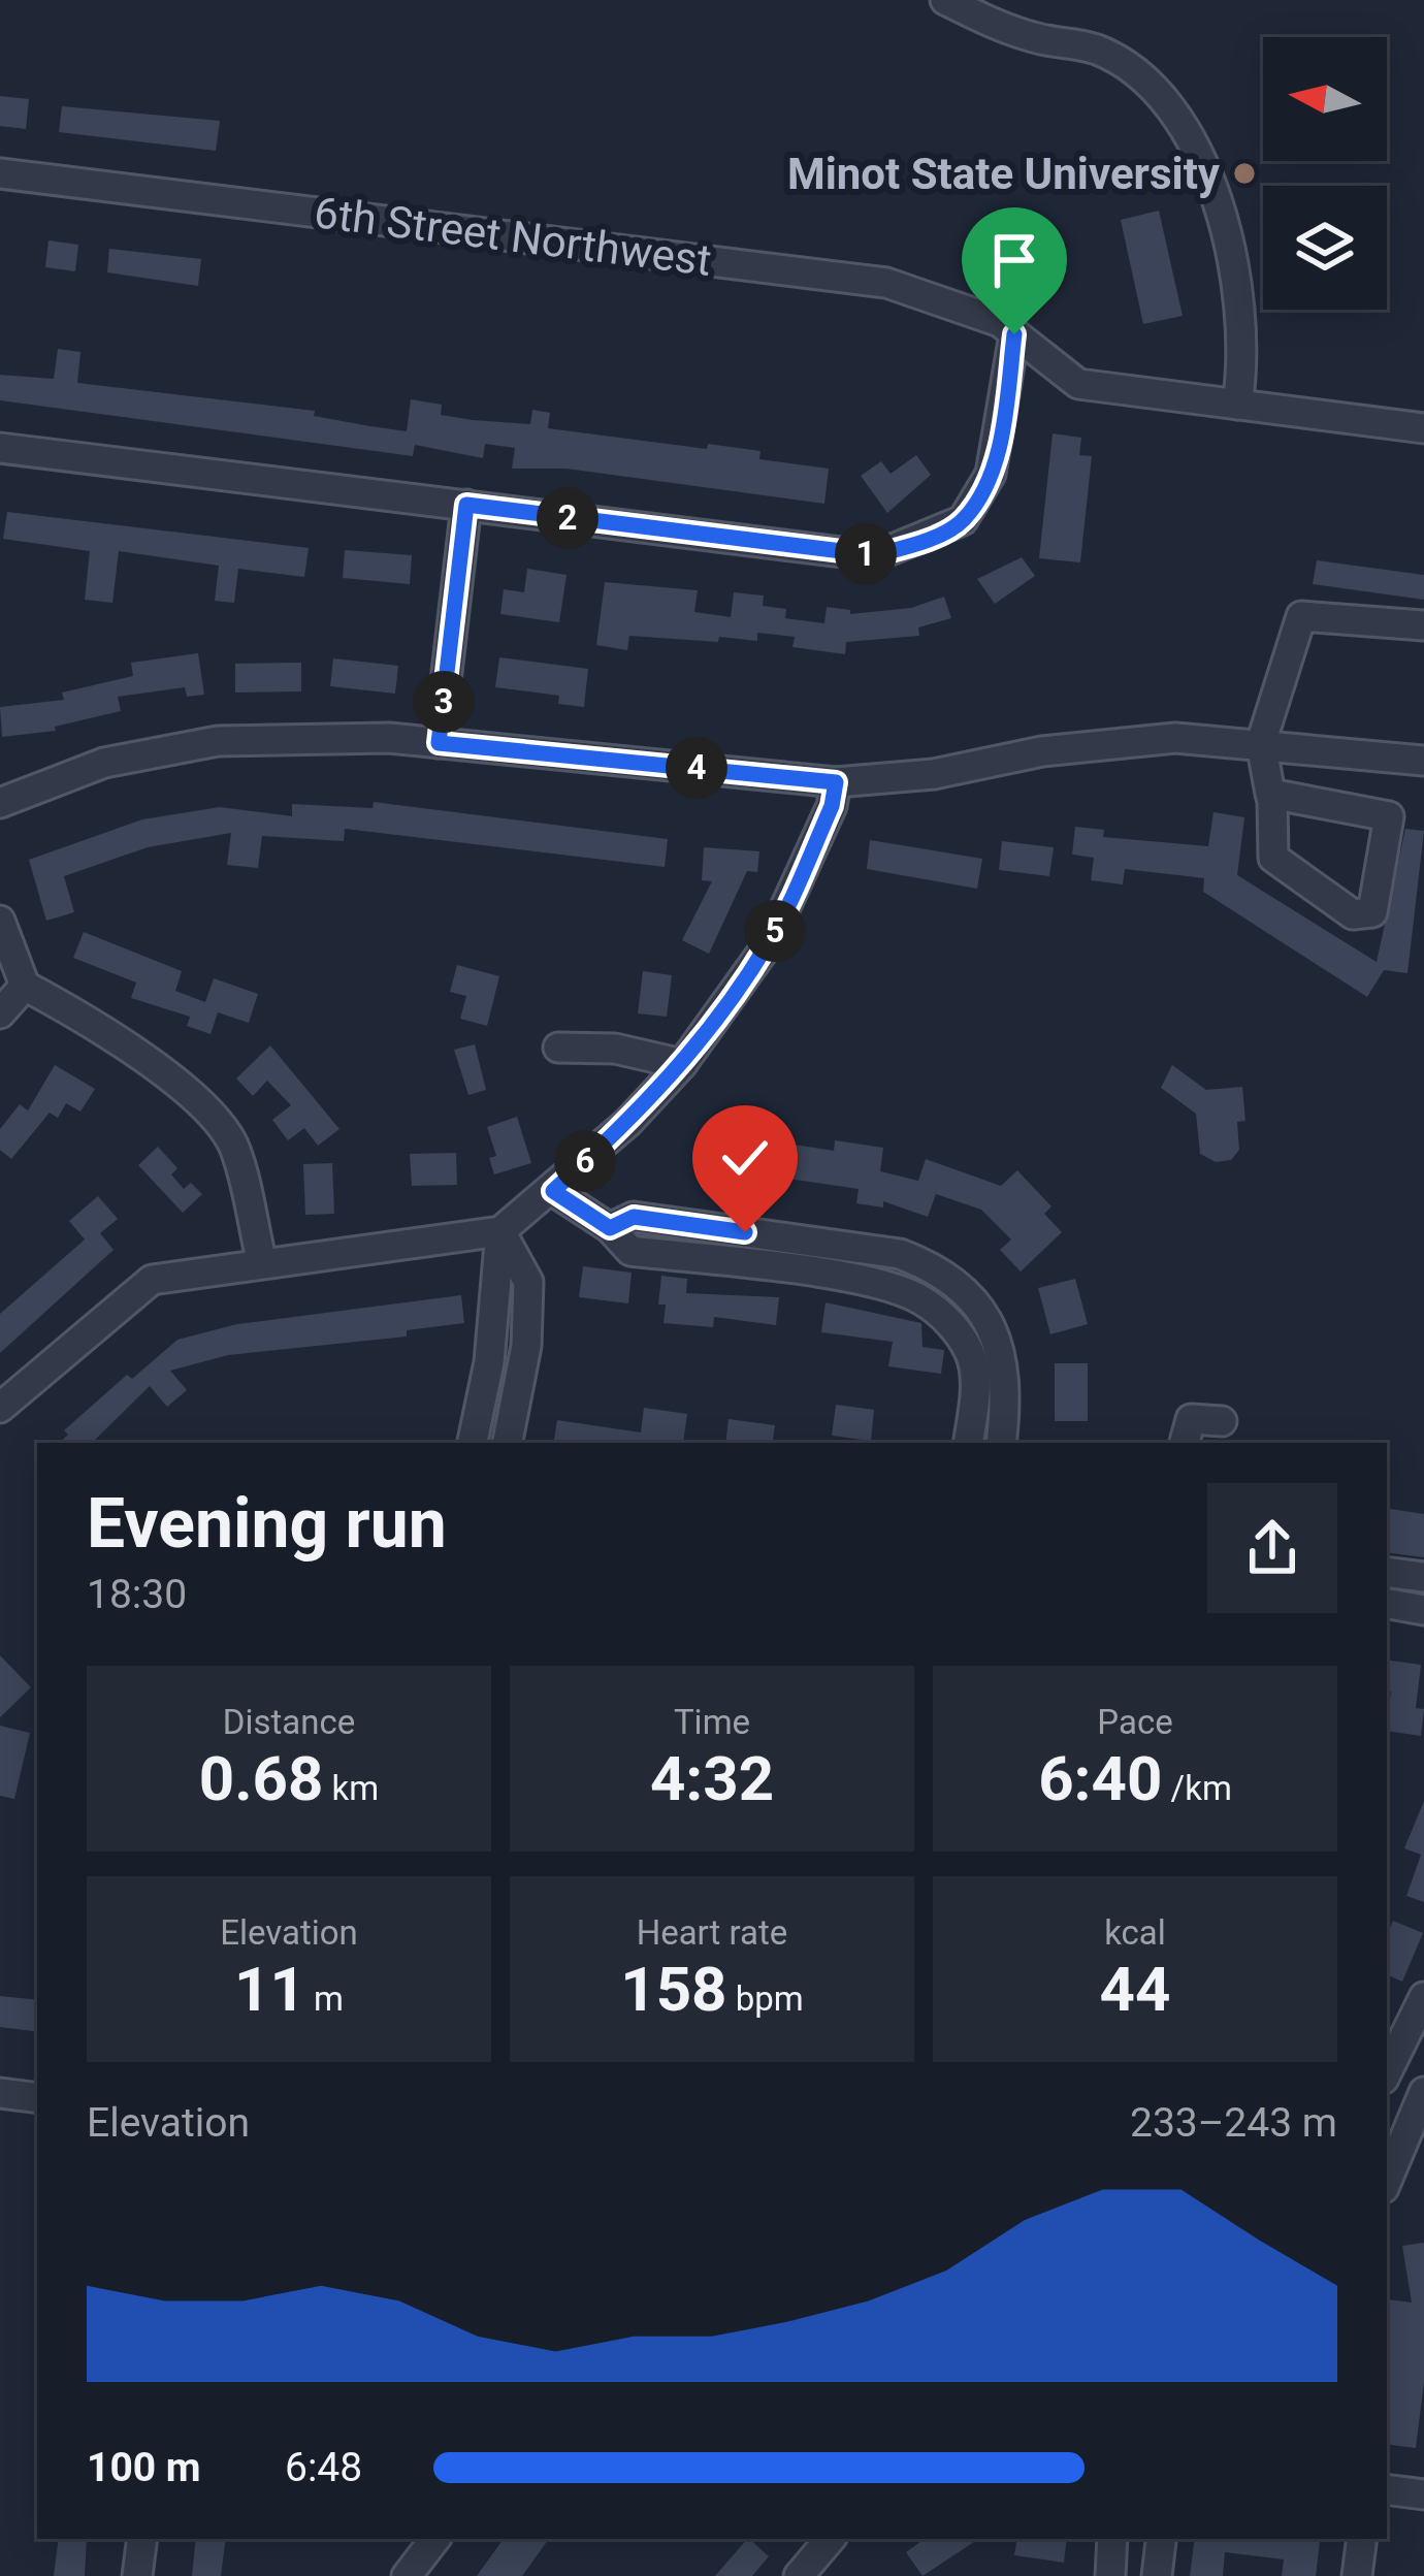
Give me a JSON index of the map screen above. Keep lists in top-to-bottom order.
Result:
{
  "streets": {
    "street": ["6th Street Northwest"]
  },
  "places": ["Minot State University"],
  "north": "left",
  "page": {
    "pins": [
      "2",
      "1",
      "3",
      "4",
      "5",
      "6"
    ],
    "heading": ["Evening run", "18:30"],
    "stats": [
      ["Distance", "0.68 km"],
      ["Time", "4:32"],
      ["Pace", "6:40 /km"],
      ["Elevation", "11 m"],
      ["Heart rate", "158 bpm"],
      ["kcal", "44"]
    ],
    "chart": ["Elevation", "233–243 m"],
    "list": [
      {
        "name": "100 m",
        "note": "6:48"
      }
    ]
  }
}
